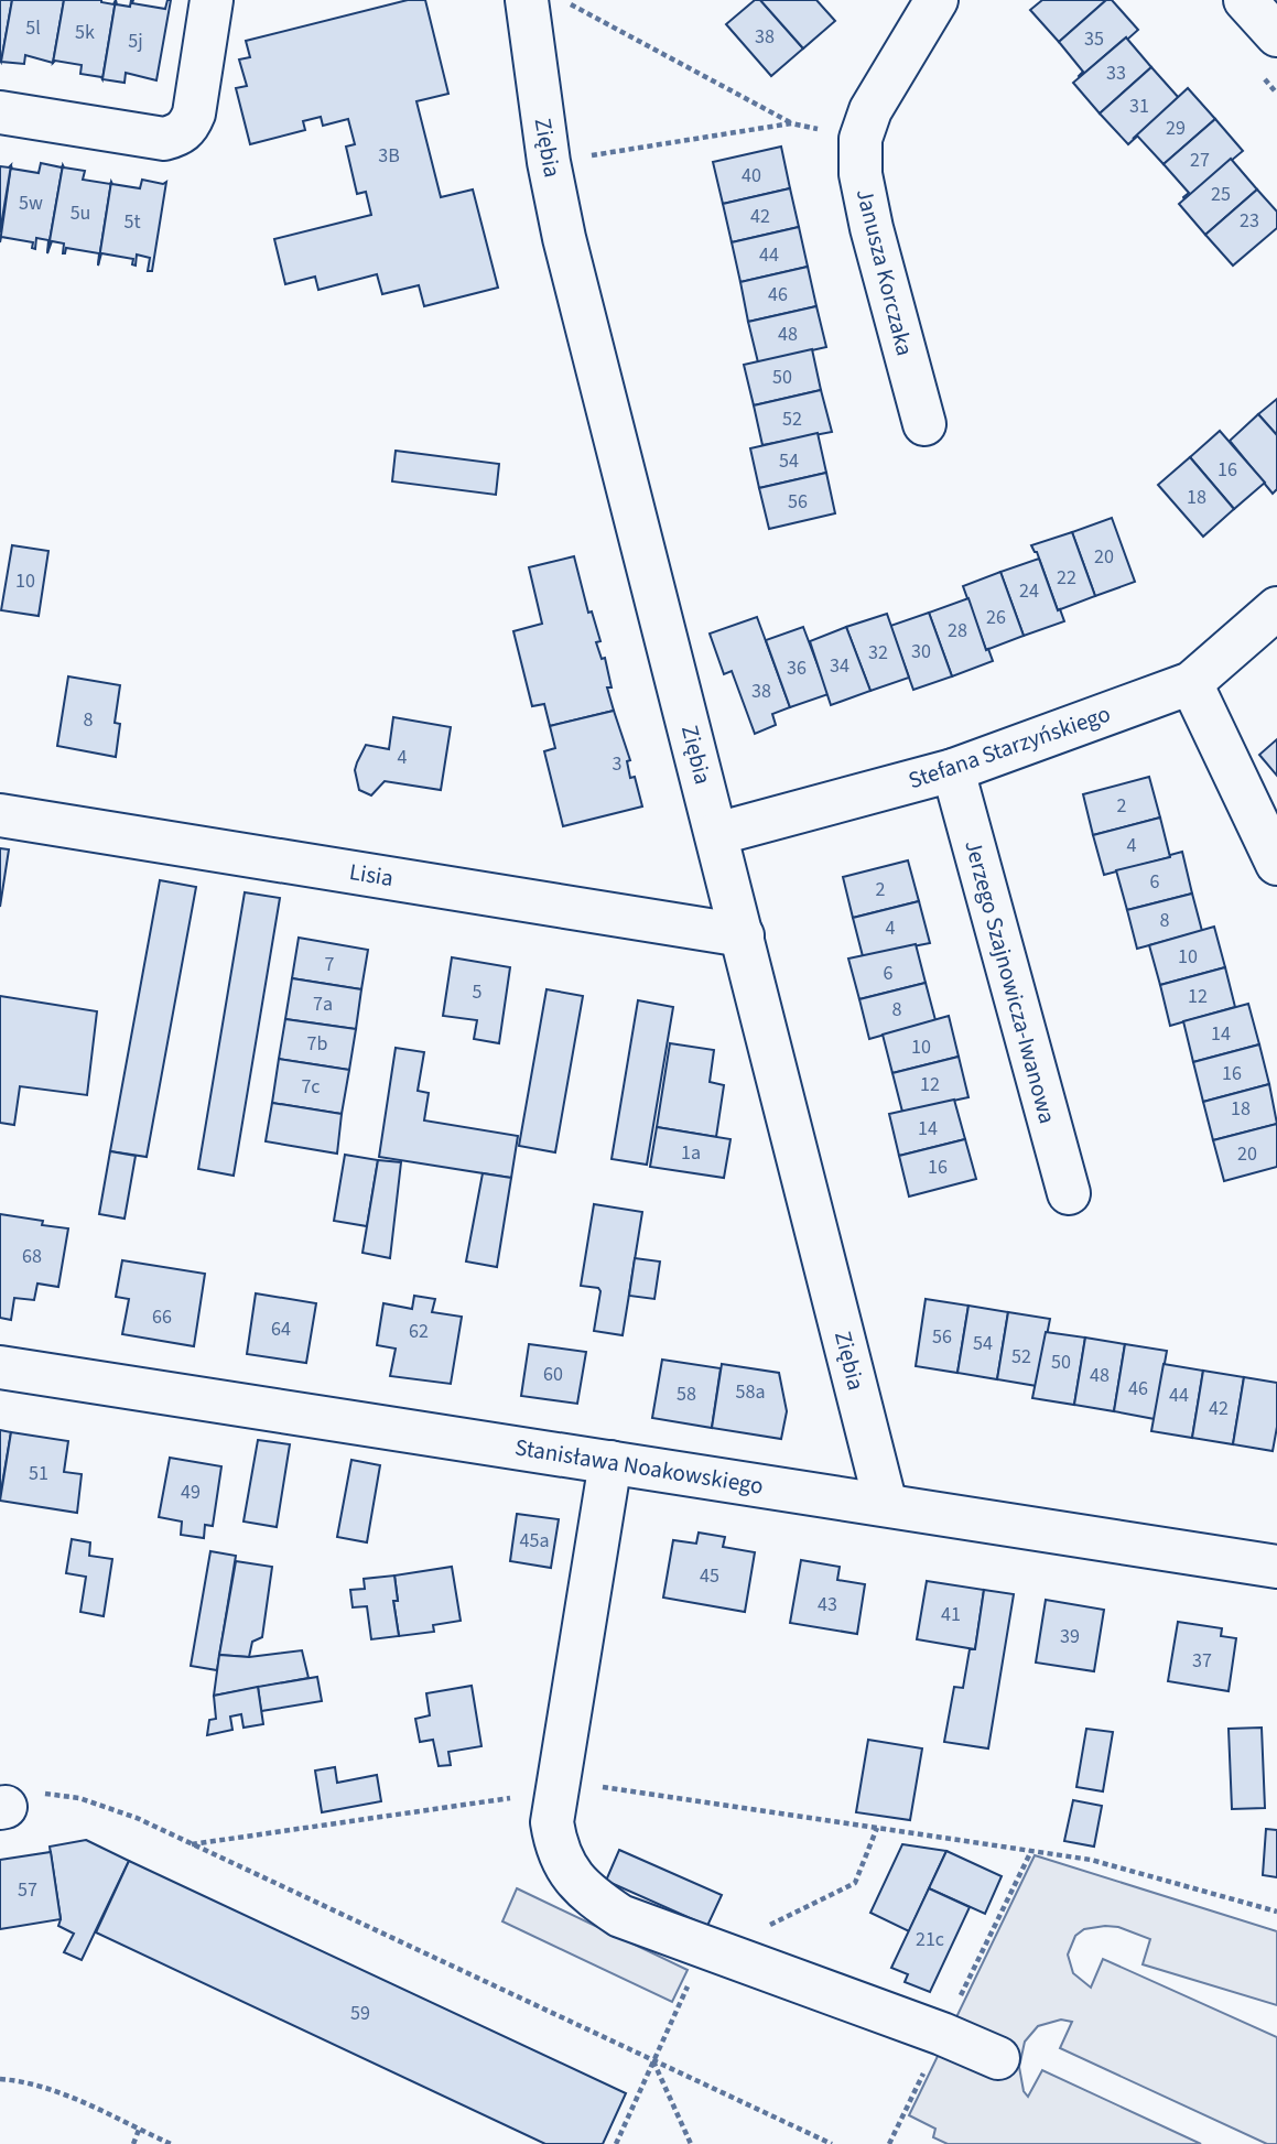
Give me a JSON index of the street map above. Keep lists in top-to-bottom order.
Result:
{
  "streets": {
    "street": [
      "Ziębia",
      "Janusza Korczaka",
      "Stefana Starzyńskiego",
      "Lisia",
      "Jerzego Szajnowicza-Iwanowa",
      "Stanisława Noakowskiego"
    ]
  },
  "crossings": [
    ["Ziębia", "Stefana Starzyńskiego"],
    ["Ziębia", "Lisia"],
    ["Ziębia", "Stanisława Noakowskiego"],
    ["Stefana Starzyńskiego", "Jerzego Szajnowicza-Iwanowa"]
  ],
  "house_numbers": [
    "5l",
    "5k",
    "38",
    "35",
    "5j",
    "33",
    "31",
    "29",
    "3B",
    "27",
    "40",
    "25",
    "5w",
    "5u",
    "42",
    "23",
    "5t",
    "44",
    "46",
    "48",
    "50",
    "52",
    "54",
    "16",
    "18",
    "56",
    "20",
    "22",
    "10",
    "24",
    "26",
    "28",
    "30",
    "32",
    "34",
    "36",
    "38",
    "8",
    "4",
    "3",
    "2",
    "4",
    "6",
    "2",
    "8",
    "4",
    "10",
    "7",
    "6",
    "5",
    "12",
    "7a",
    "8",
    "14",
    "7b",
    "10",
    "16",
    "12",
    "7c",
    "18",
    "14",
    "1a",
    "20",
    "16",
    "68",
    "66",
    "64",
    "62",
    "56",
    "54",
    "52",
    "50",
    "60",
    "48",
    "46",
    "58a",
    "58",
    "44",
    "42",
    "51",
    "49",
    "45a",
    "45",
    "43",
    "41",
    "39",
    "37",
    "57",
    "21c",
    "59"
  ]
}
